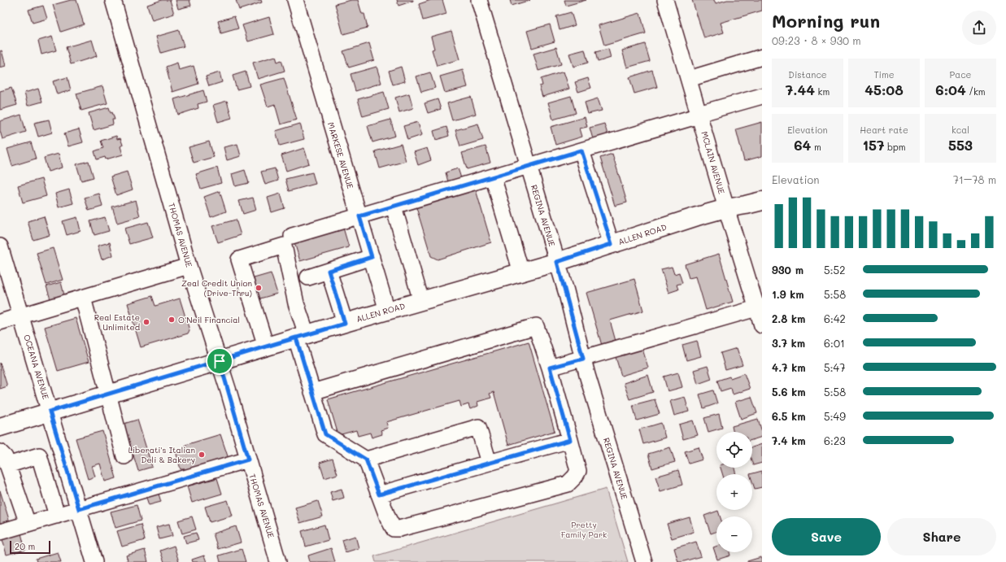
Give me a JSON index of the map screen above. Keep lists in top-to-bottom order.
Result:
{
  "streets": {
    "main road": ["ALLEN ROAD"],
    "street": [
      "MARKESE AVENUE",
      "MCLAIN AVENUE",
      "REGINA AVENUE",
      "THOMAS AVENUE",
      "OCEANA AVENUE"
    ]
  },
  "crossings": [
    ["MARKESE AVENUE", "ALLEN ROAD"],
    ["MCLAIN AVENUE", "ALLEN ROAD"],
    ["REGINA AVENUE", "ALLEN ROAD"],
    ["ALLEN ROAD", "THOMAS AVENUE"],
    ["ALLEN ROAD", "OCEANA AVENUE"]
  ],
  "parks": ["Pretty Family Park"],
  "places": [
    "Zeal Credit Union (Drive-Thru)",
    "O'Neil Financial",
    "Real Estate Unlimited",
    "Liberati's Italian Deli & Bakery"
  ],
  "scale_bar": "20 m",
  "page": {
    "heading": ["Morning run", "09:23 · 8 × 930 m"],
    "stats": [
      ["Distance", "7.44 km"],
      ["Time", "45:08"],
      ["Pace", "6:04 /km"],
      ["Elevation", "64 m"],
      ["Heart rate", "157 bpm"],
      ["kcal", "553"]
    ],
    "chart": ["Elevation", "71–78 m"],
    "list": [
      {
        "name": "930 m",
        "note": "5:52"
      },
      {
        "name": "1.9 km",
        "note": "5:58"
      },
      {
        "name": "2.8 km",
        "note": "6:42"
      },
      {
        "name": "3.7 km",
        "note": "6:01"
      },
      {
        "name": "4.7 km",
        "note": "5:47"
      },
      {
        "name": "5.6 km",
        "note": "5:58"
      },
      {
        "name": "6.5 km",
        "note": "5:49"
      },
      {
        "name": "7.4 km",
        "note": "6:23"
      }
    ],
    "map_buttons": ["+", "−"],
    "buttons": ["Save", "Share"],
    "scale": "20 m"
  }
}
